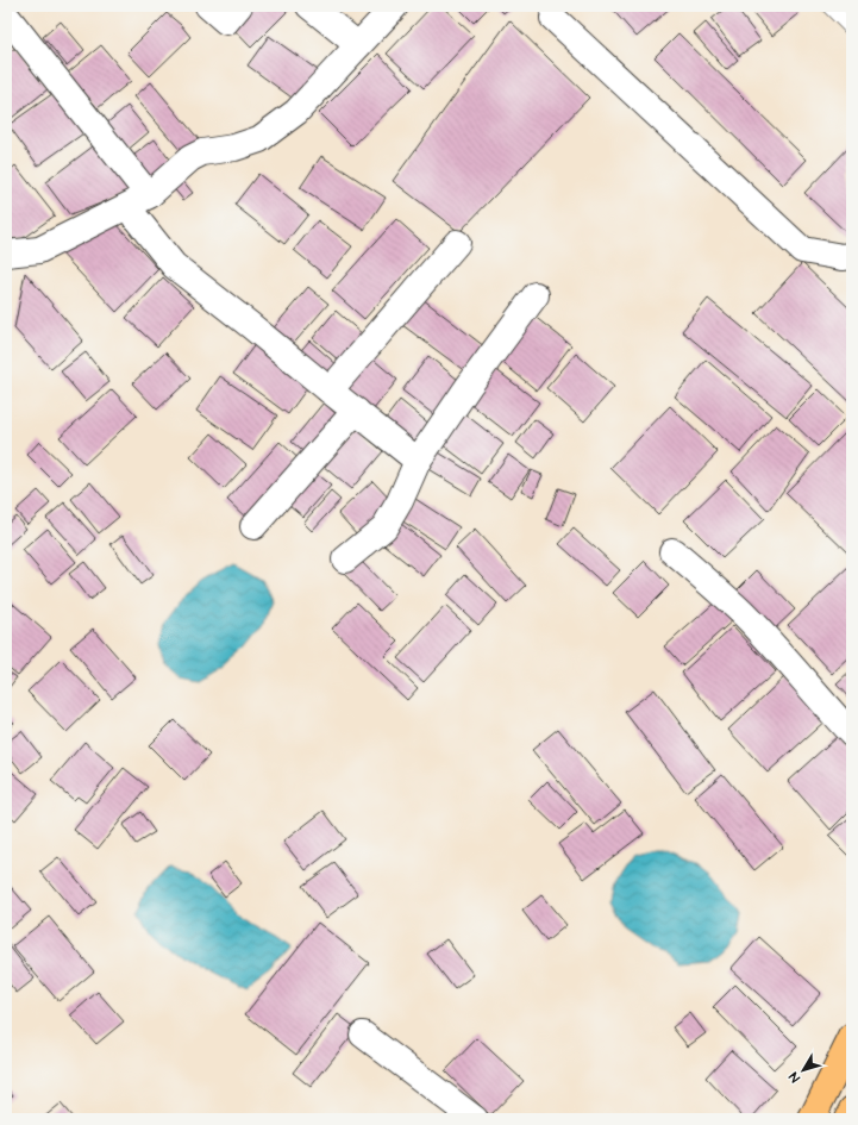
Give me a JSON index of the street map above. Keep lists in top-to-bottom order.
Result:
{
  "north": "bottom left"
}
